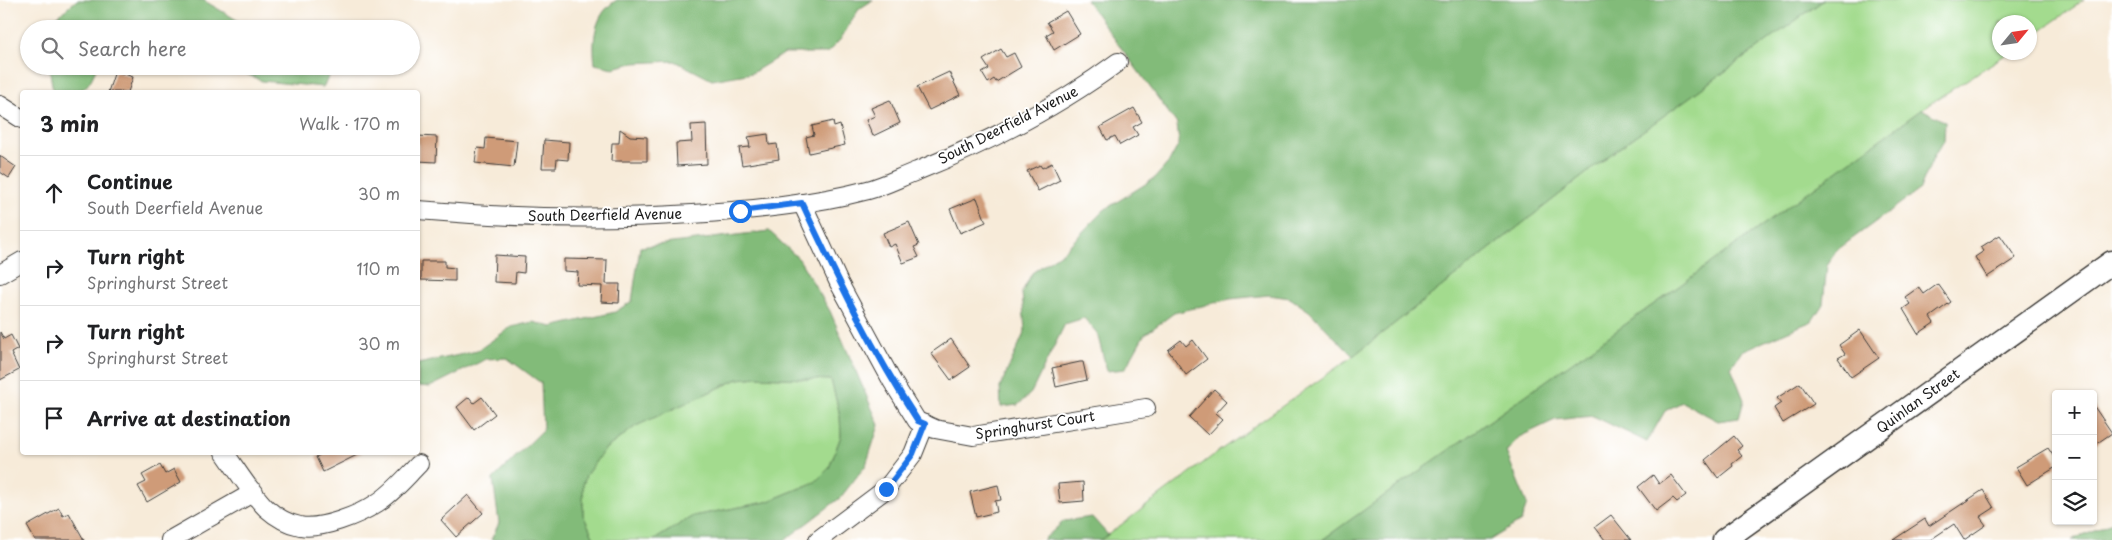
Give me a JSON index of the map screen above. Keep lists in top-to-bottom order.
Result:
{
  "streets": {
    "street": ["South Deerfield Avenue", "Quinlan Street", "Springhurst Court"]
  },
  "north": "top right",
  "page": {
    "search": "Search here",
    "heading": ["3 min", "Walk · 170 m"],
    "list": [
      ["Continue", "South Deerfield Avenue", "30 m"],
      ["Turn right", "Springhurst Street", "110 m"],
      ["Turn right", "Springhurst Street", "30 m"],
      "Arrive at destination"
    ],
    "map_buttons": ["+", "−"]
  }
}
